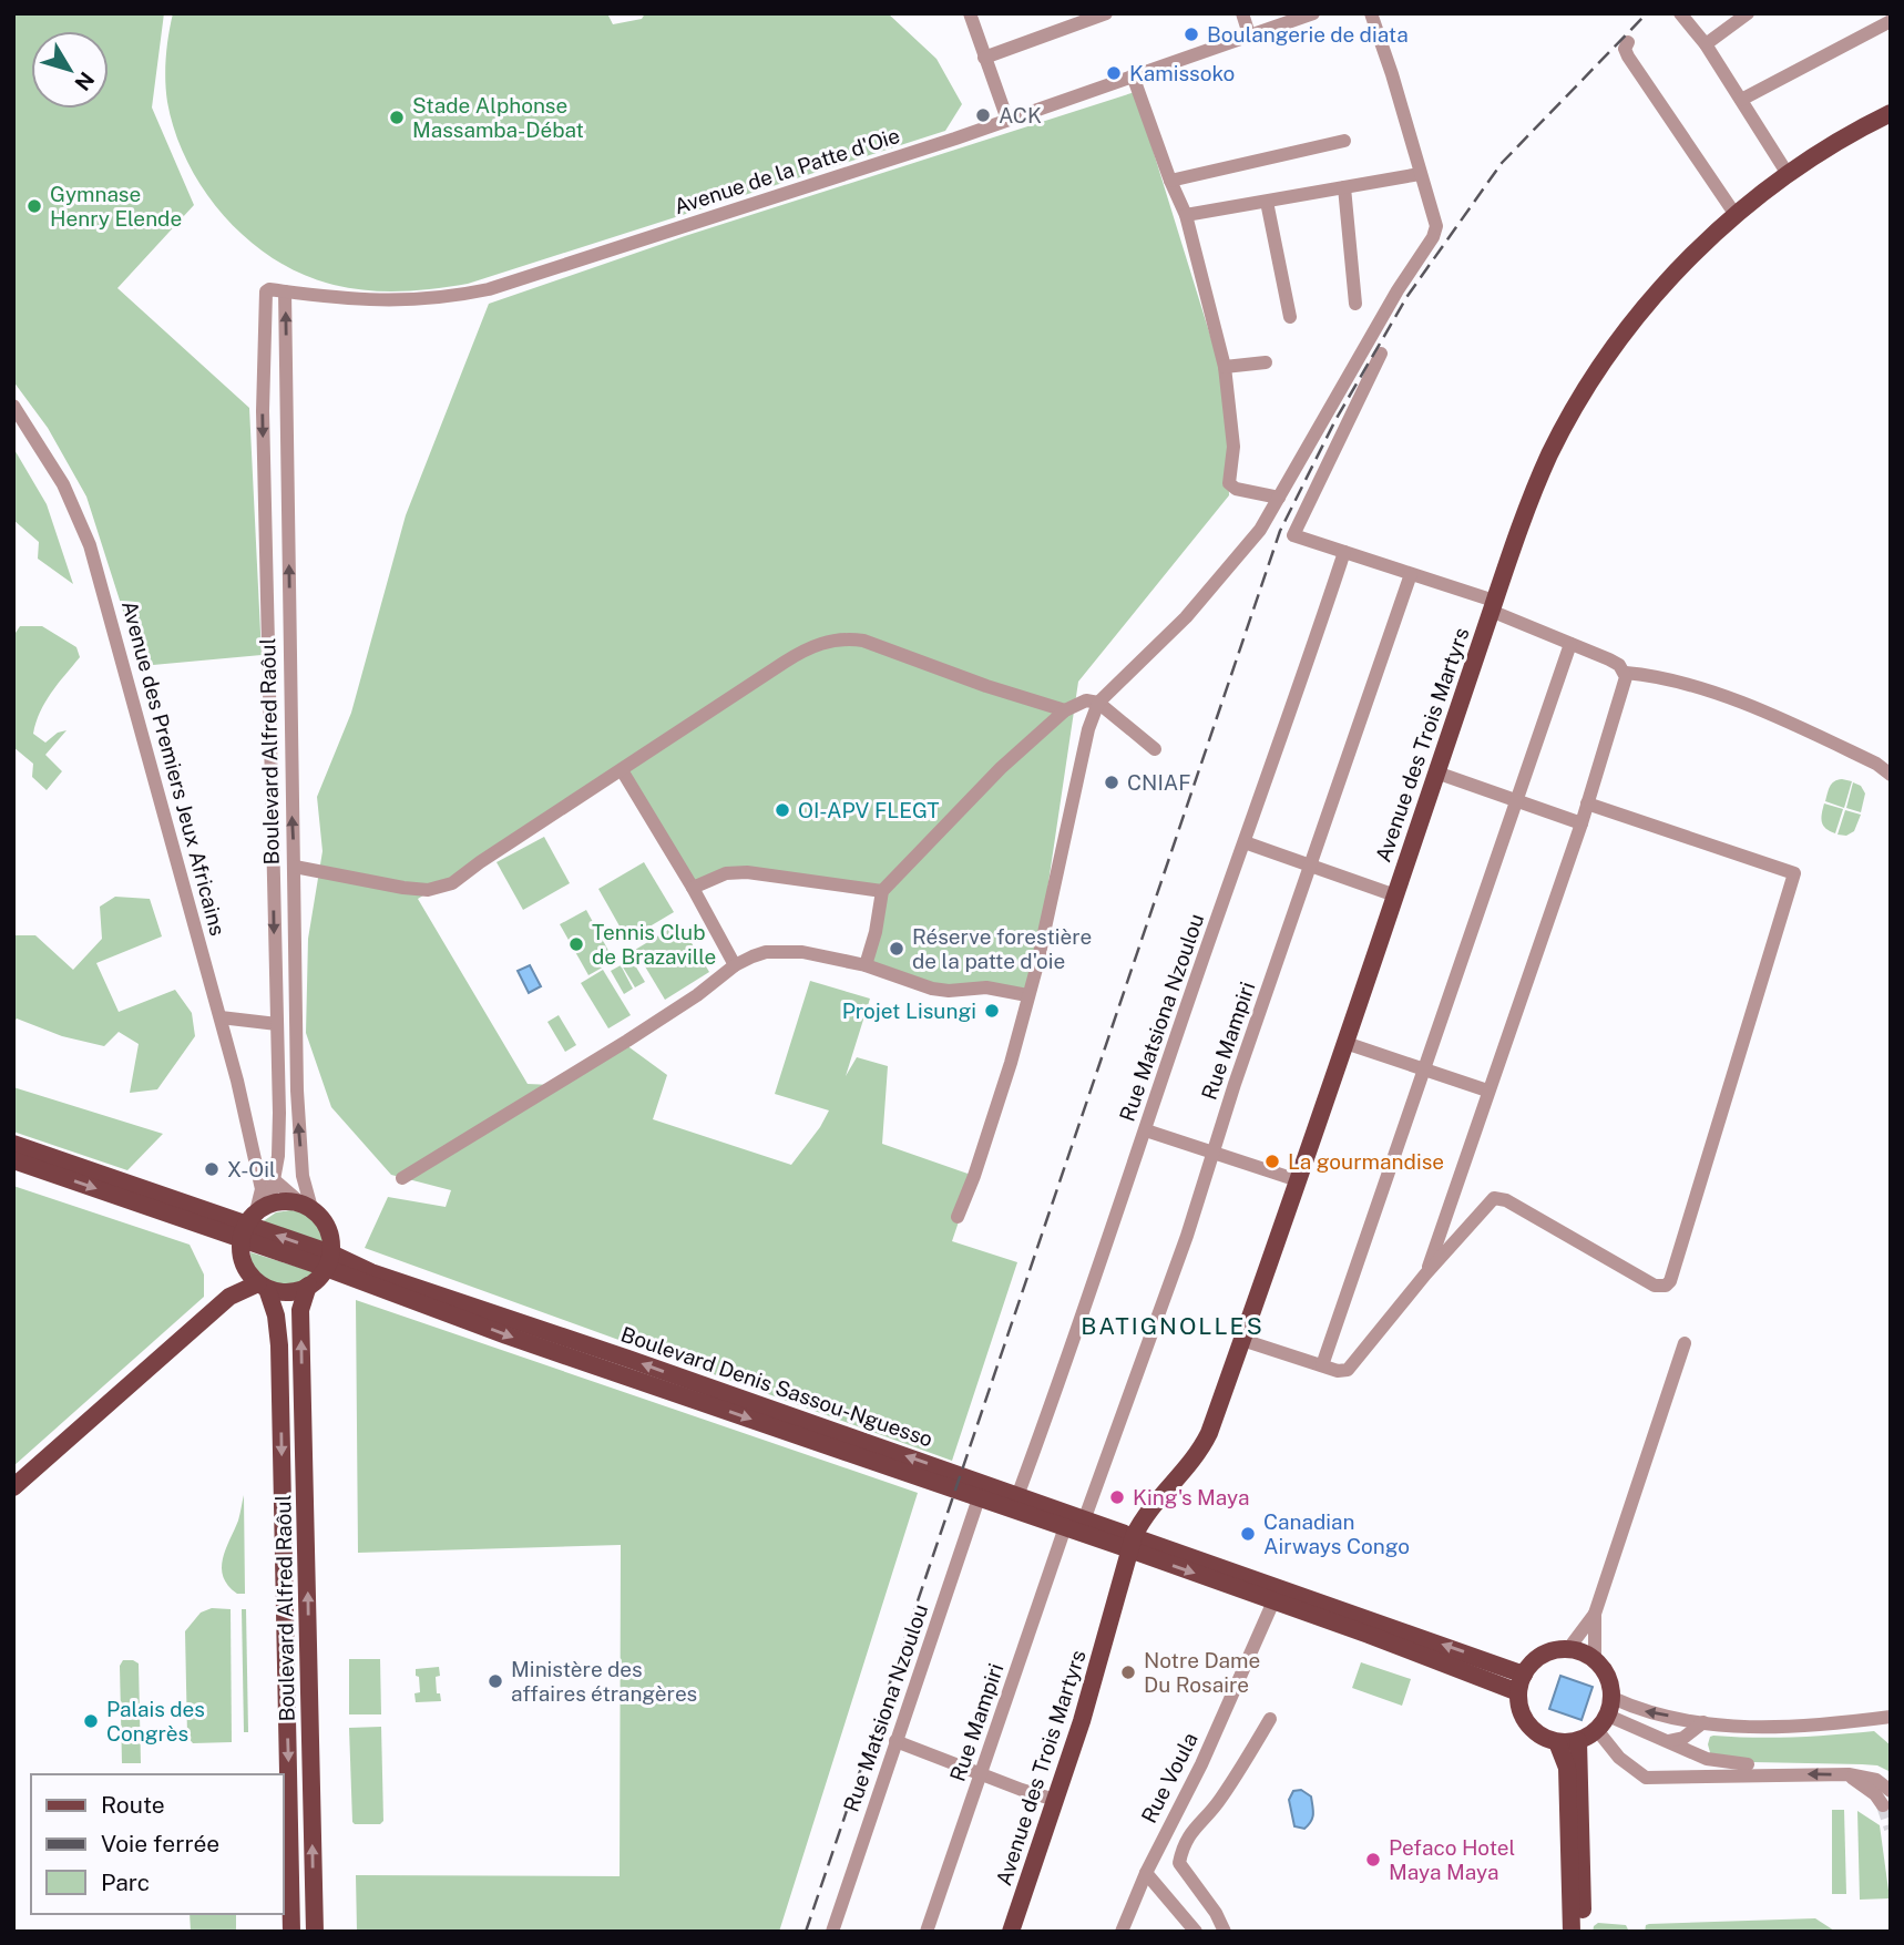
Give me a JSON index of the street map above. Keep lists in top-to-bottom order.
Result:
{
  "streets": {
    "main road": ["Avenue des Trois Martyrs", "Boulevard Alfred Raôul", "Boulevard Denis Sassou-Nguesso"],
    "street": [
      "Avenue de la Patte d'Oie",
      "Avenue des Premiers Jeux Africains",
      "Rue Matsiona Nzoulou",
      "Rue Mampiri",
      "Rue Voula"
    ]
  },
  "crossings": [
    ["Avenue de la Patte d'Oie", "Boulevard Alfred Raôul"],
    ["Avenue des Trois Martyrs", "Boulevard Denis Sassou-Nguesso"],
    ["Boulevard Alfred Raôul", "Avenue des Premiers Jeux Africains"],
    ["Boulevard Alfred Raôul", "Boulevard Denis Sassou-Nguesso"],
    ["Avenue des Premiers Jeux Africains", "Boulevard Denis Sassou-Nguesso"],
    ["Rue Matsiona Nzoulou", "Boulevard Denis Sassou-Nguesso"],
    ["Rue Mampiri", "Boulevard Denis Sassou-Nguesso"],
    ["Boulevard Denis Sassou-Nguesso", "Rue Voula"]
  ],
  "districts": ["BATIGNOLLES"],
  "places": [
    "Boulangerie de diata",
    "Kamissoko",
    "ACK",
    "Stade Alphonse Massamba-Débat",
    "Gymnase Henry Elende",
    "CNIAF",
    "OI-APV FLEGT",
    "Tennis Club de Brazaville",
    "Réserve forestière de la patte d'oie",
    "Projet Lisungi",
    "La gourmandise",
    "X-Oil",
    "King's Maya",
    "Canadian Airways Congo",
    "Notre Dame Du Rosaire",
    "Ministère des affaires étrangères",
    "Palais des Congrès",
    "Pefaco Hotel Maya Maya"
  ],
  "legend": ["Route", "Voie ferrée", "Parc"],
  "north": "bottom right"
}
